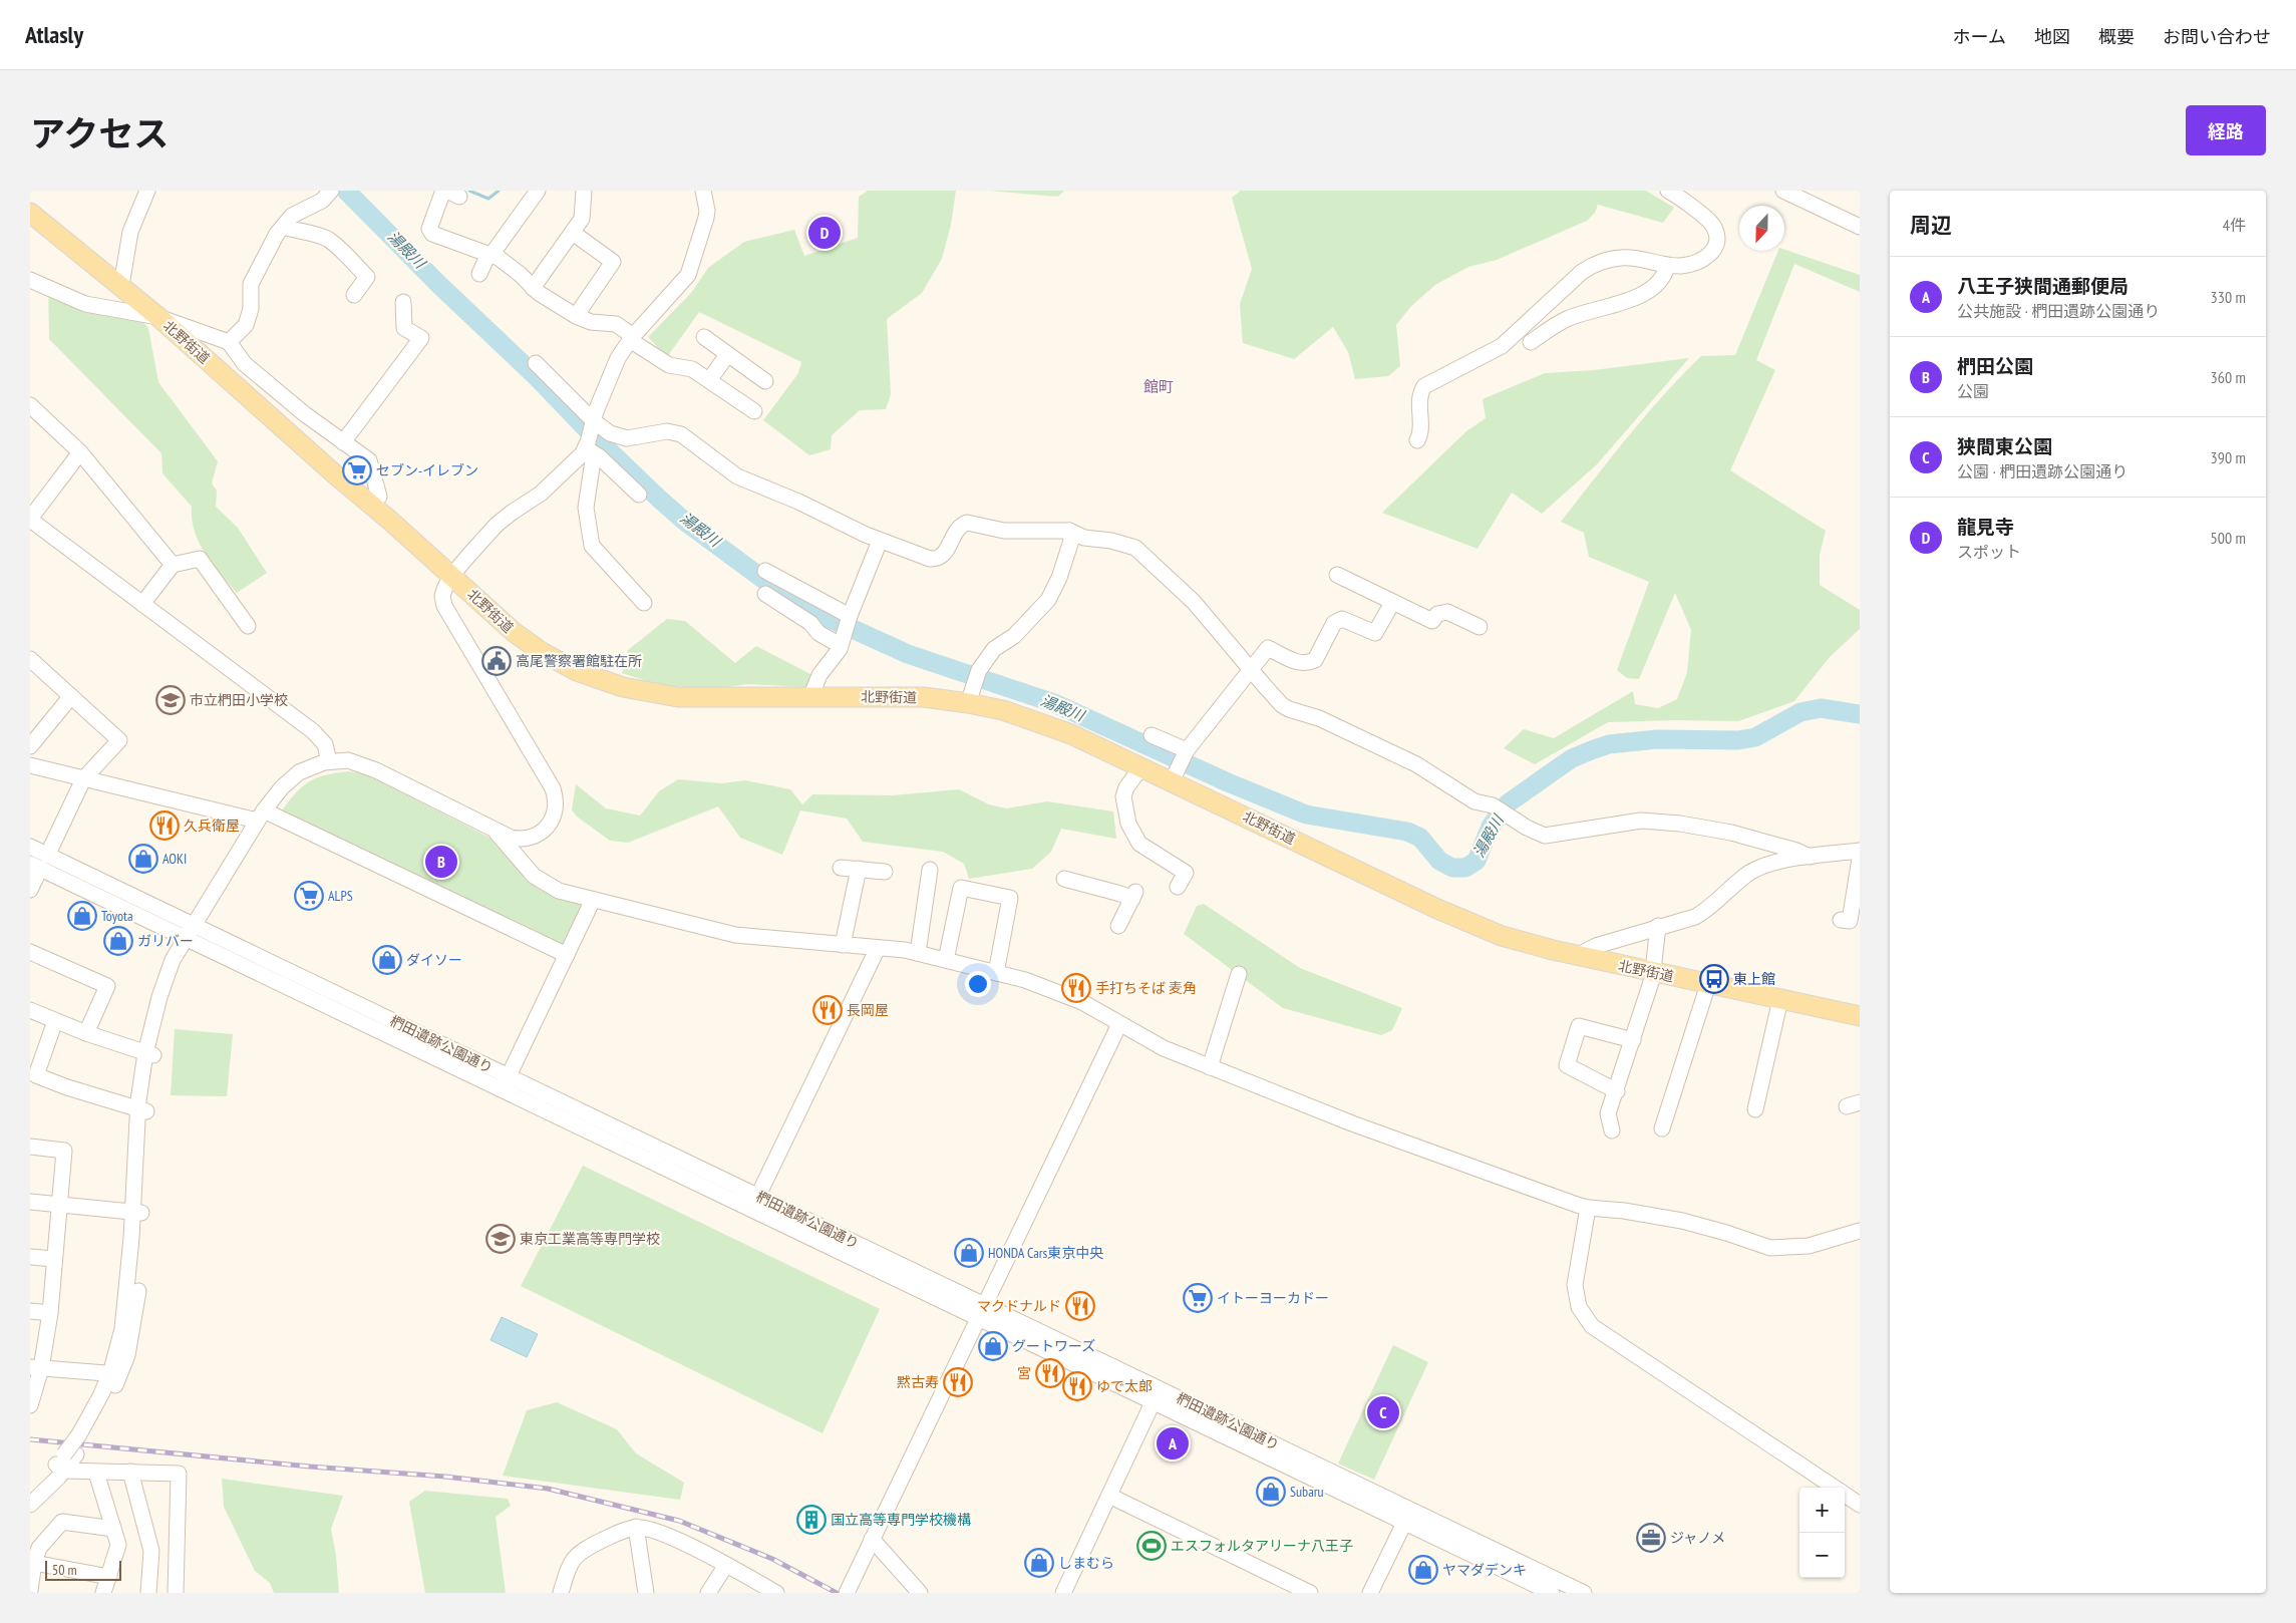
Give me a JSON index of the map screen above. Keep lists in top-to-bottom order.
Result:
{
  "streets": {
    "main road": ["北野街道"],
    "street": ["椚田遺跡公園通り"]
  },
  "districts": ["館町"],
  "water": ["湯殿川"],
  "places": {
    "supermarket": ["セブン-イレブン", "ALPS", "イトーヨーカドー"],
    "public building": ["高尾警察署館駐在所"],
    "school or university": ["市立椚田小学校", "東京工業高等専門学校"],
    "restaurant": [
      "久兵衛屋",
      "手打ちそば 麦角",
      "長岡屋",
      "マクドナルド",
      "宮",
      "黙古寿",
      "ゆで太郎"
    ],
    "shop": [
      "AOKI",
      "Toyota",
      "ガリバー",
      "ダイソー",
      "HONDA Cars東京中央",
      "グートワーズ",
      "Subaru",
      "しまむら",
      "ヤマダデンキ"
    ],
    "bus stop": ["東上館"],
    "building": ["国立高等専門学校機構"],
    "office": ["ジャノメ"],
    "sports": ["エスフォルタアリーナ八王子"]
  },
  "scale_bar": "50 m",
  "north": "bottom",
  "page": {
    "header": "Atlasly",
    "nav": [
      "ホーム",
      "地図",
      "概要",
      "お問い合わせ"
    ],
    "title": "アクセス",
    "buttons": "経路",
    "heading": ["周辺", "4件"],
    "pins": [
      "D",
      "B",
      "C",
      "A"
    ],
    "list": [
      {
        "mark": "A",
        "name": "八王子狭間通郵便局",
        "note": "公共施設 · 椚田遺跡公園通り",
        "value": "330 m"
      },
      {
        "mark": "B",
        "name": "椚田公園",
        "note": "公園",
        "value": "360 m"
      },
      {
        "mark": "C",
        "name": "狭間東公園",
        "note": "公園 · 椚田遺跡公園通り",
        "value": "390 m"
      },
      {
        "mark": "D",
        "name": "龍見寺",
        "note": "スポット",
        "value": "500 m"
      }
    ],
    "map_buttons": ["+", "−"],
    "scale": "50 m"
  }
}
